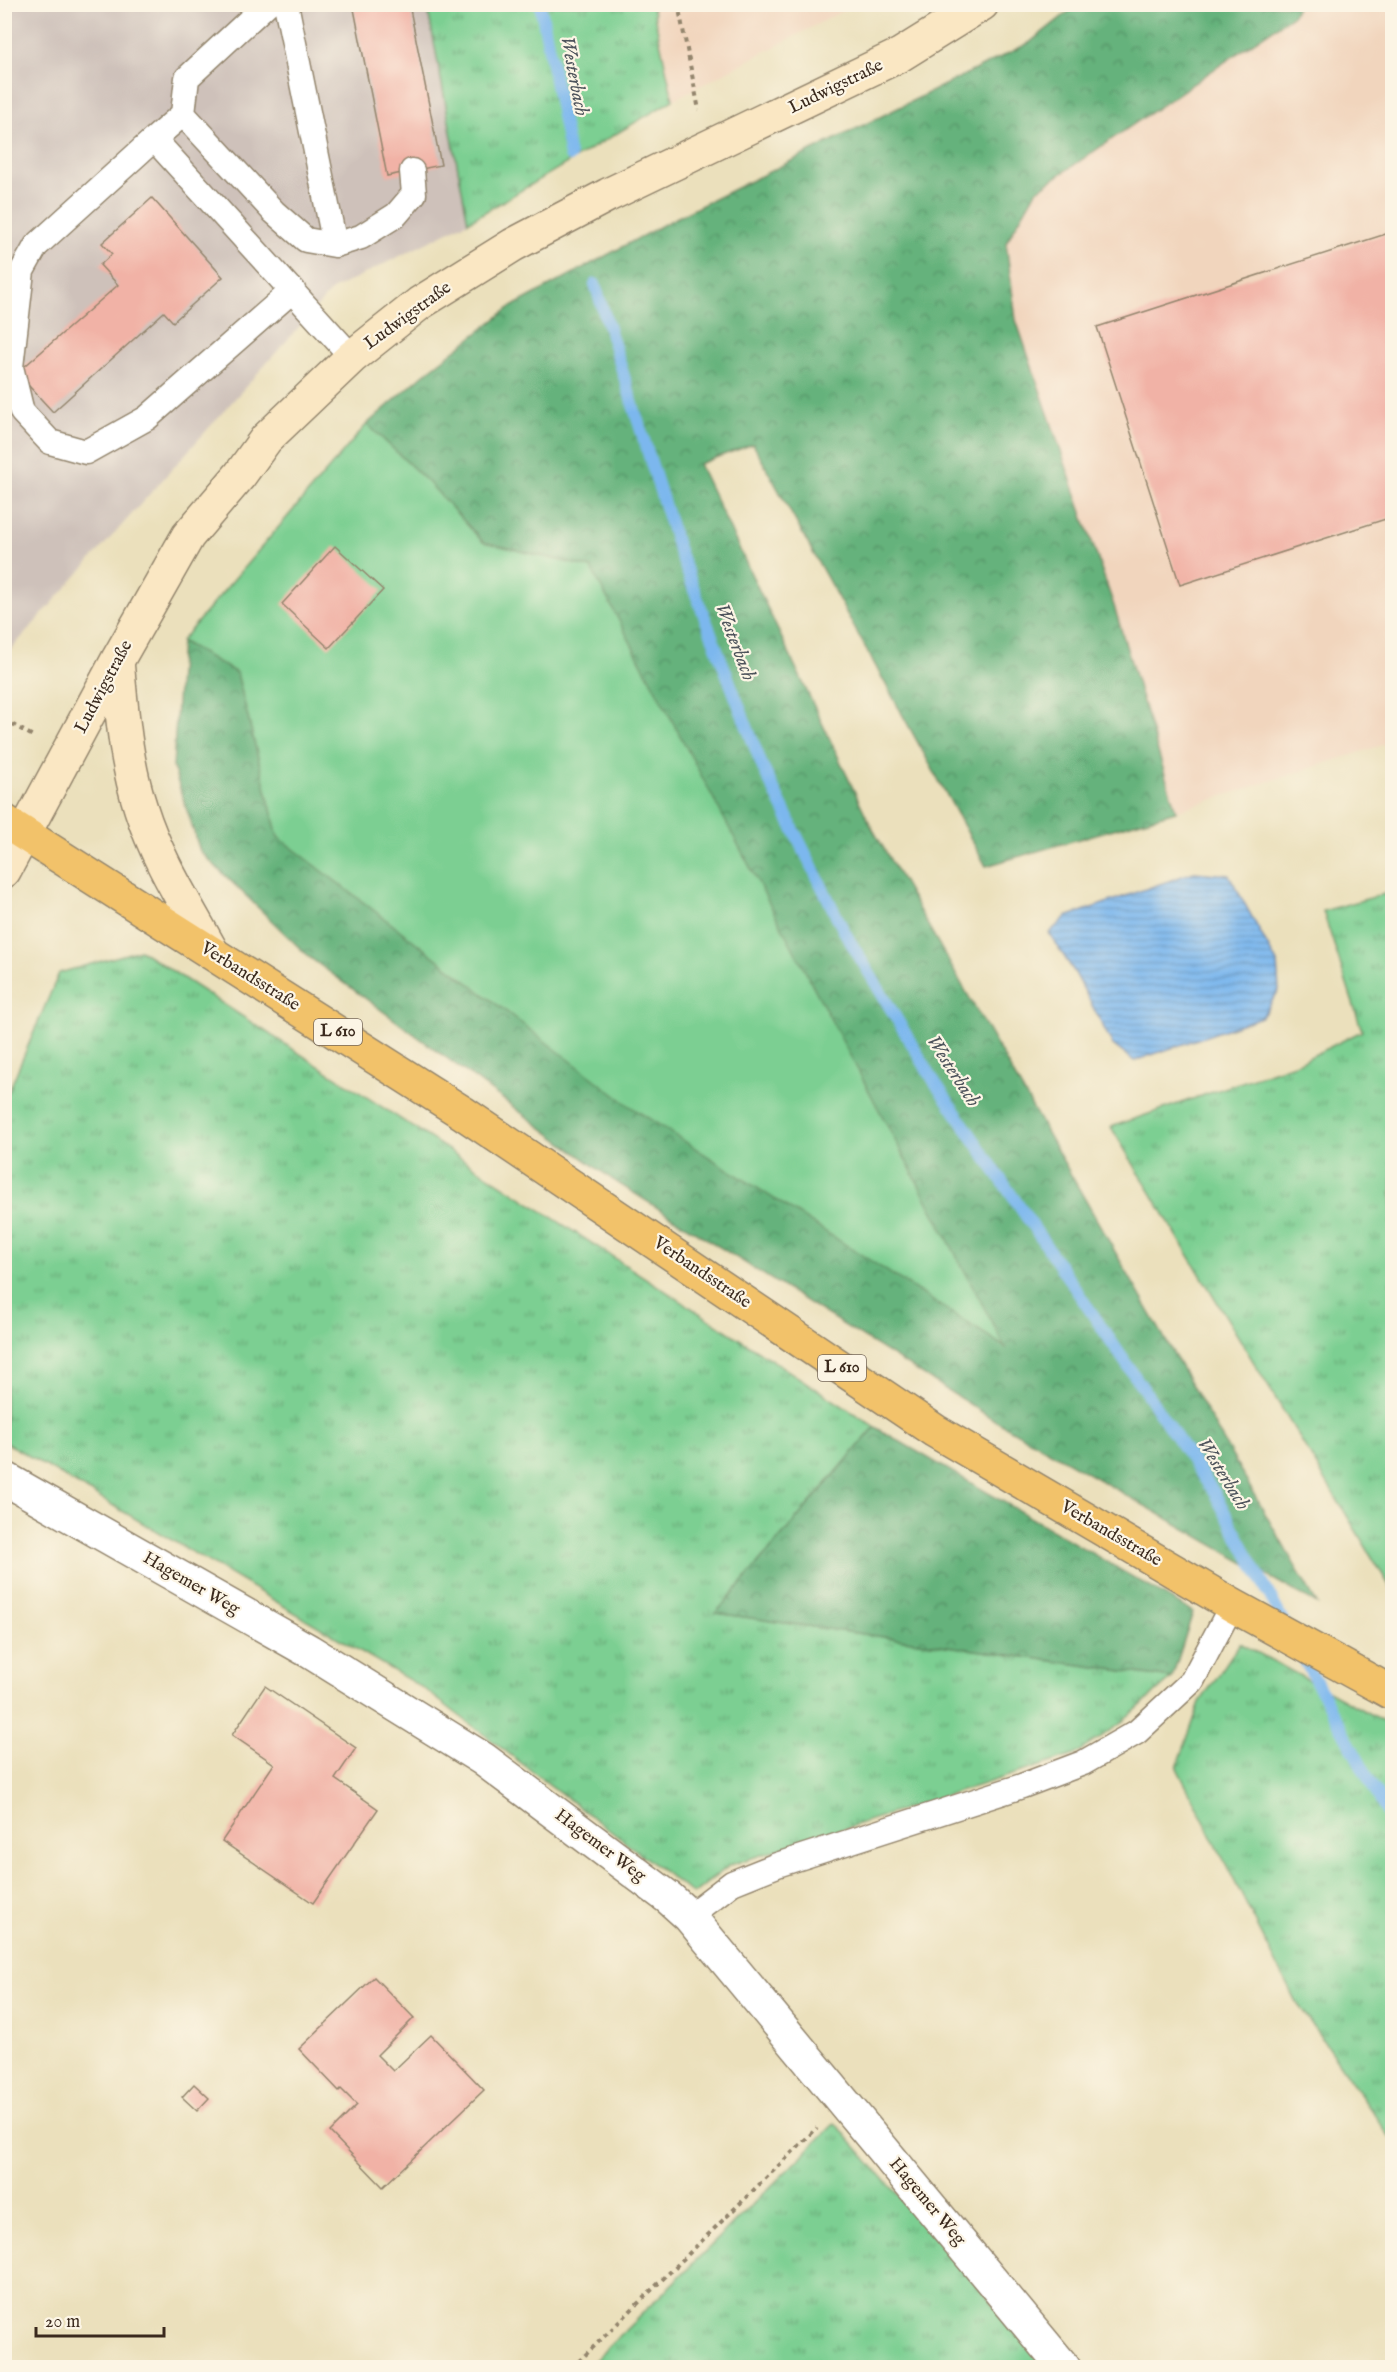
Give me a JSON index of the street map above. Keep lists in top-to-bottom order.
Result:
{
  "streets": {
    "main road": ["Ludwigstraße", "Verbandsstraße", "L 610"],
    "street": ["Hagemer Weg"]
  },
  "crossings": [
    ["Ludwigstraße", "Verbandsstraße"]
  ],
  "water": ["Westerbach"],
  "scale_bar": "20 m"
}
